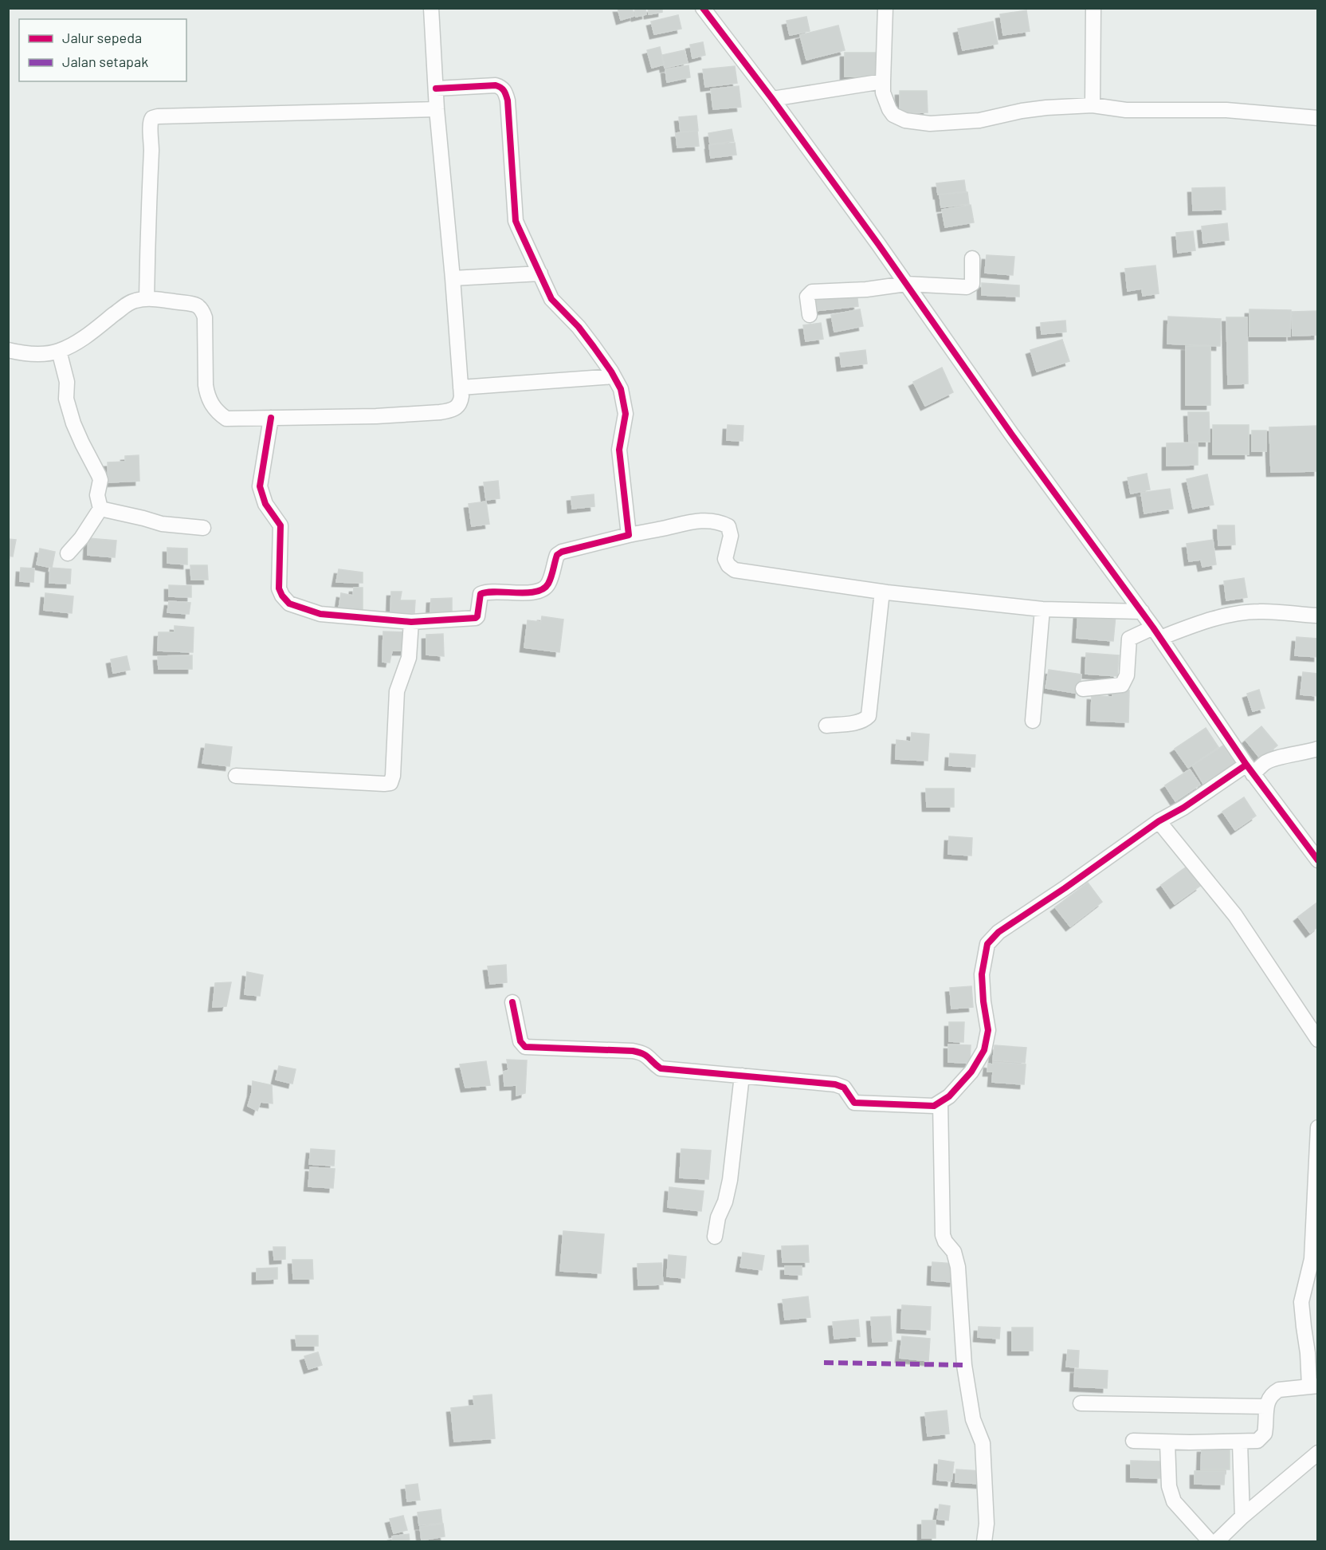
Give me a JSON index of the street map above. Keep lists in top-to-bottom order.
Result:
{
  "legend": ["Jalur sepeda", "Jalan setapak"]
}
